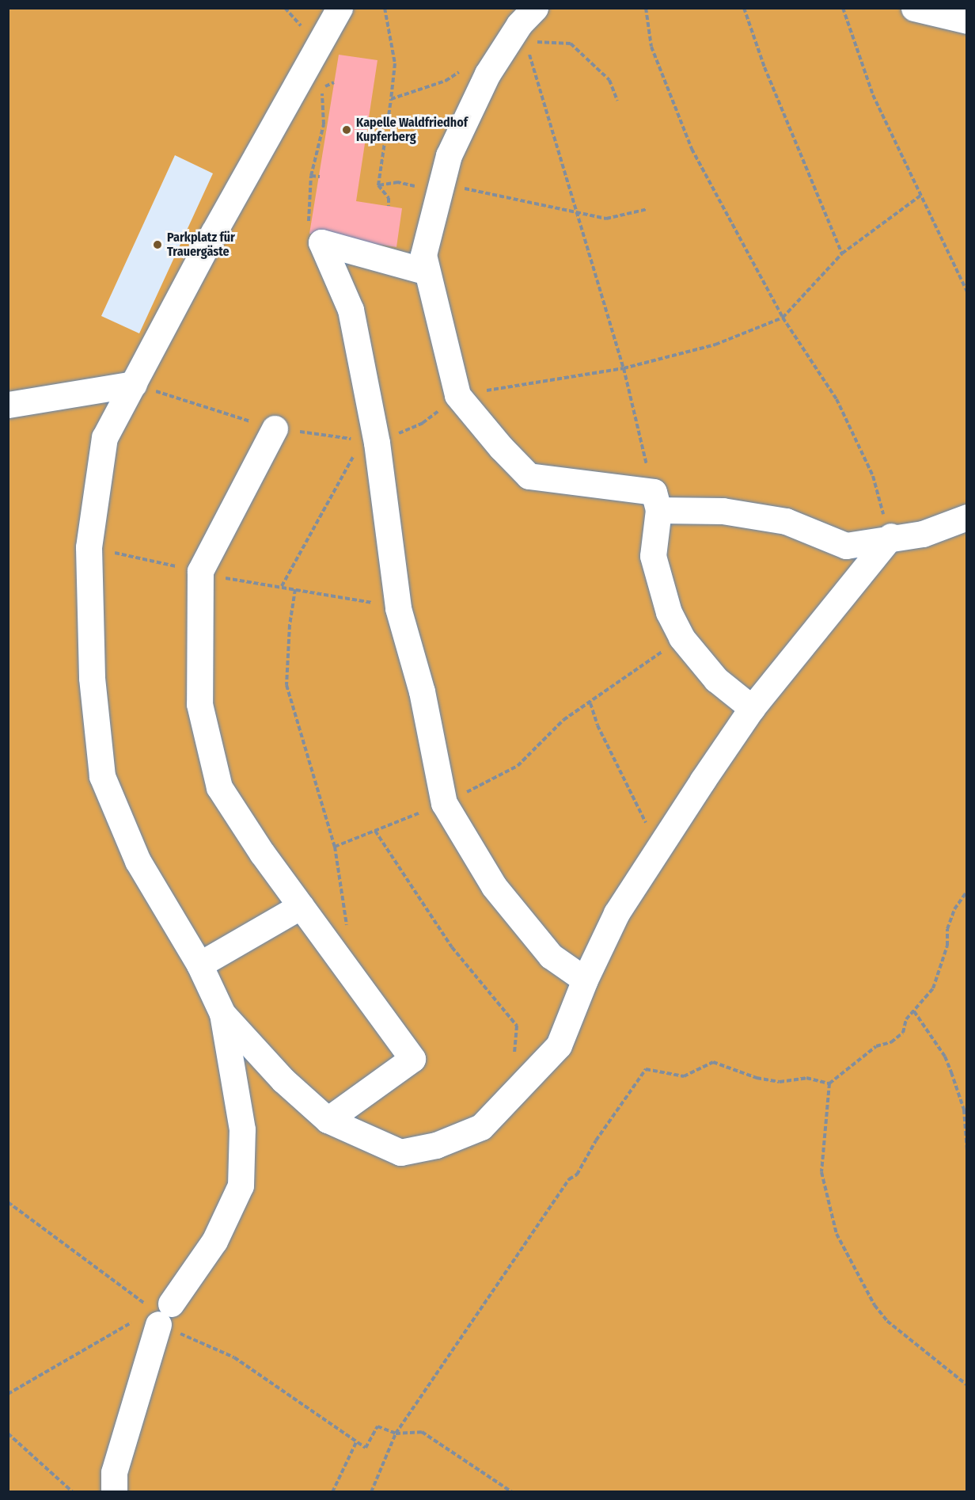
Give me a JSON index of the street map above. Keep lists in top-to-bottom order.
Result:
{
  "places": ["Kapelle Waldfriedhof Kupferberg", "Parkplatz für Trauergäste"]
}
